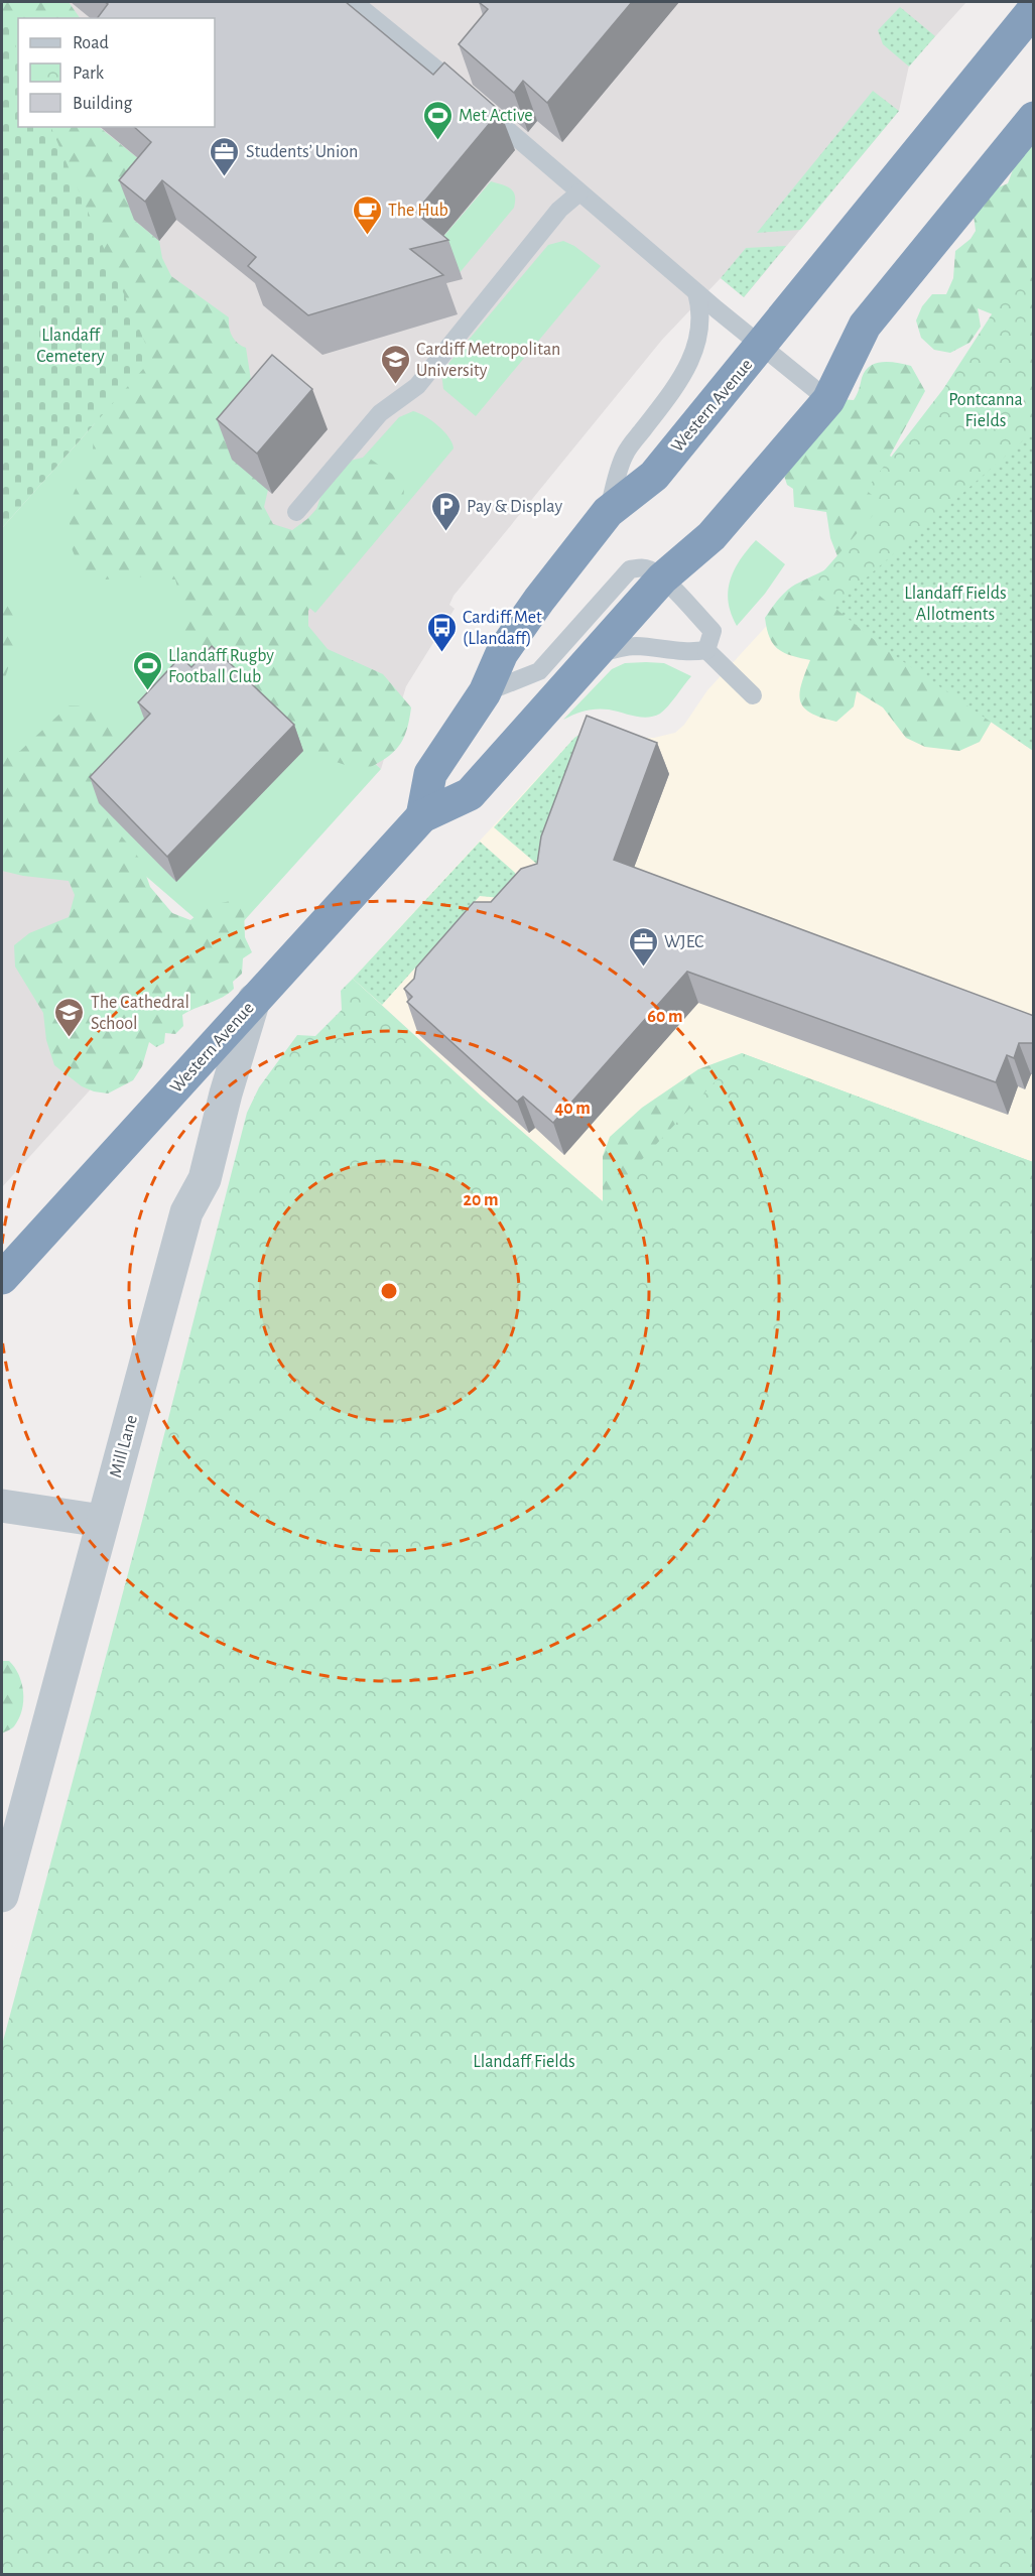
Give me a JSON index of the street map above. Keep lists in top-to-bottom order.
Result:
{
  "streets": {
    "highway": ["Western Avenue"],
    "street": ["Mill Lane"]
  },
  "crossings": [
    ["Western Avenue", "Mill Lane"]
  ],
  "parks": [
    "Llandaff Cemetery",
    "Pontcanna Fields",
    "Llandaff Fields Allotments",
    "Llandaff Fields"
  ],
  "places": {
    "sports": ["Met Active", "Llandaff Rugby Football Club"],
    "office": ["Students’ Union", "WJEC"],
    "cafe": ["The Hub"],
    "school or university": ["Cardiff Metropolitan University", "The Cathedral School"],
    "parking": ["Pay & Display"],
    "bus stop": ["Cardiff Met (Llandaff)"]
  },
  "legend": ["Road", "Park", "Building"],
  "rings": ["60 m", "40 m", "20 m"]
}
